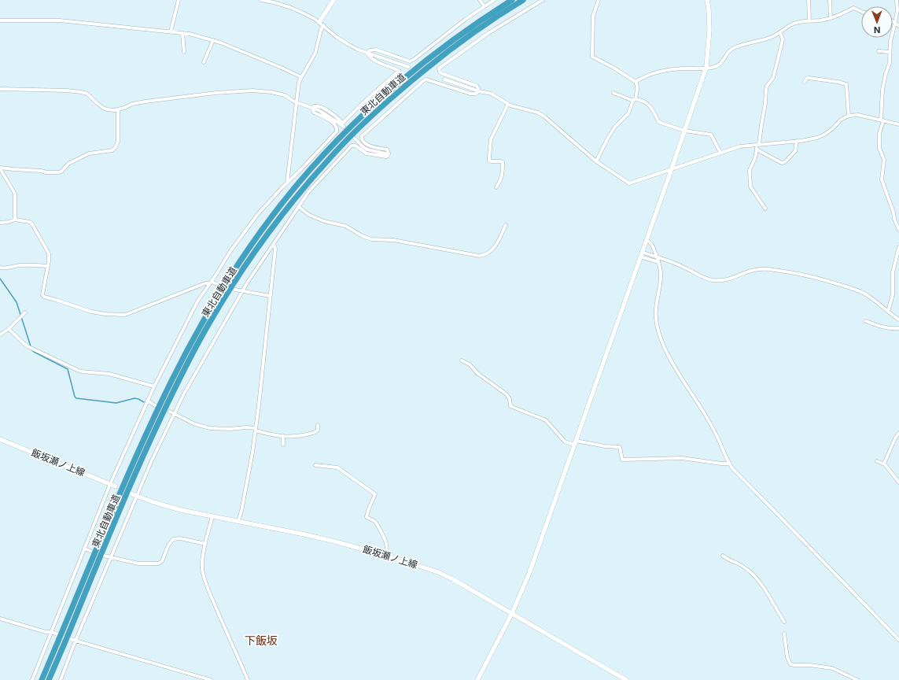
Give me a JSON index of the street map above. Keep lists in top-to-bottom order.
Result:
{
  "streets": {
    "highway": ["東北自動車道"],
    "street": ["飯坂瀬ノ上線"]
  },
  "districts": ["下飯坂"],
  "north": "bottom"
}
